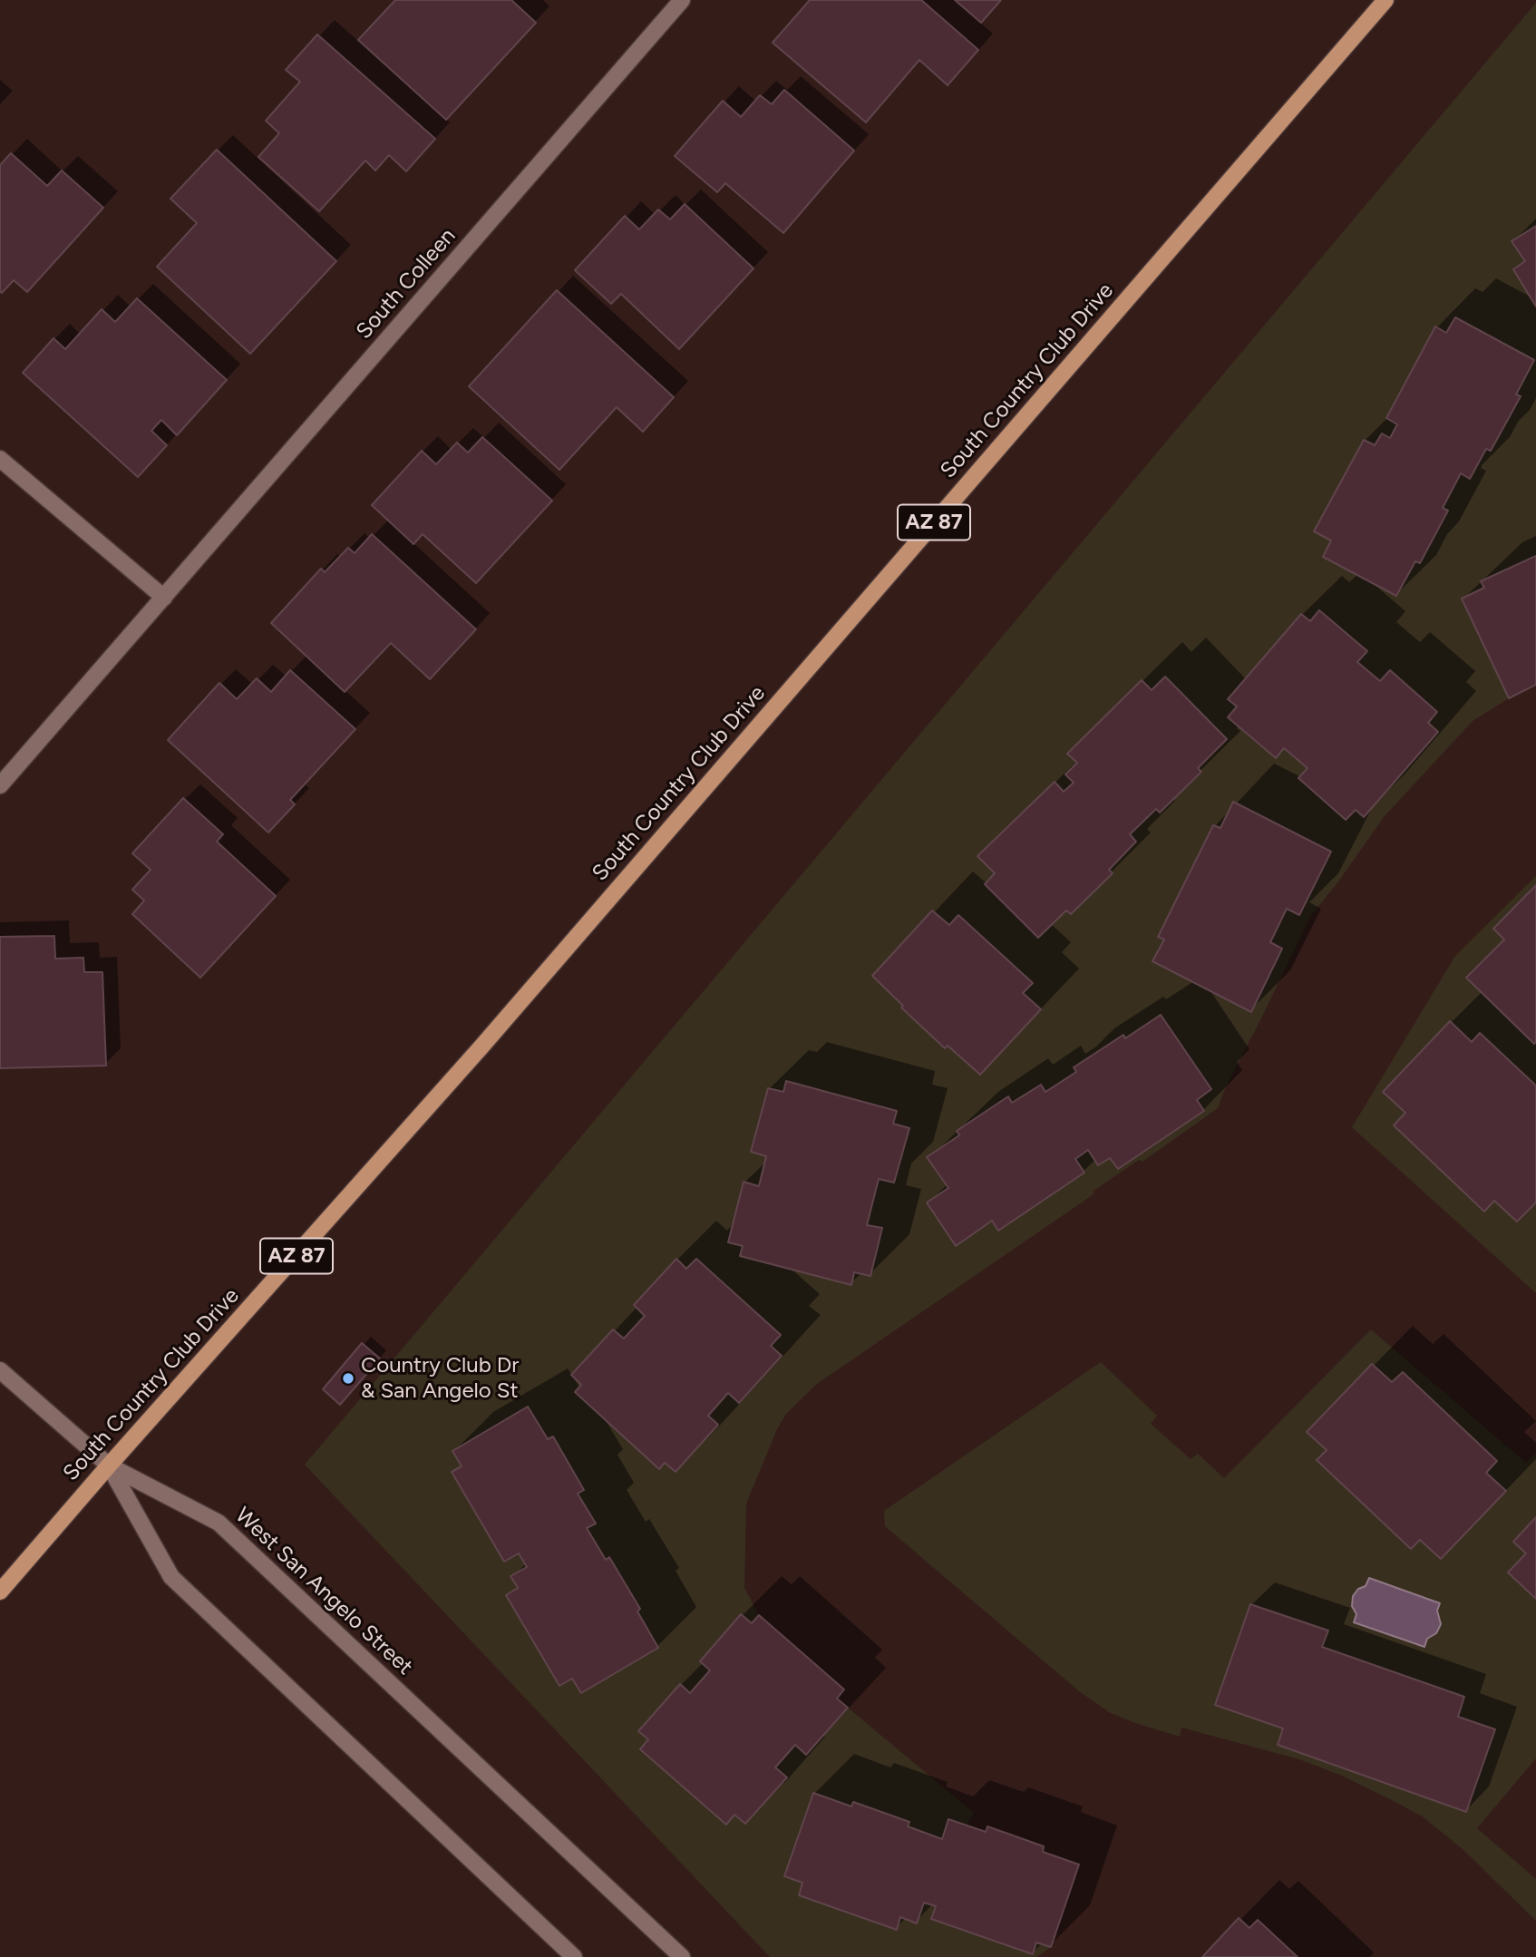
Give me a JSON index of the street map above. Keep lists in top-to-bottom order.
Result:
{
  "streets": {
    "main road": ["South Country Club Drive", "AZ 87"],
    "street": ["South Colleen", "West San Angelo Street"]
  },
  "crossings": [
    ["South Country Club Drive", "West San Angelo Street"]
  ],
  "places": ["Country Club Dr & San Angelo St"]
}
